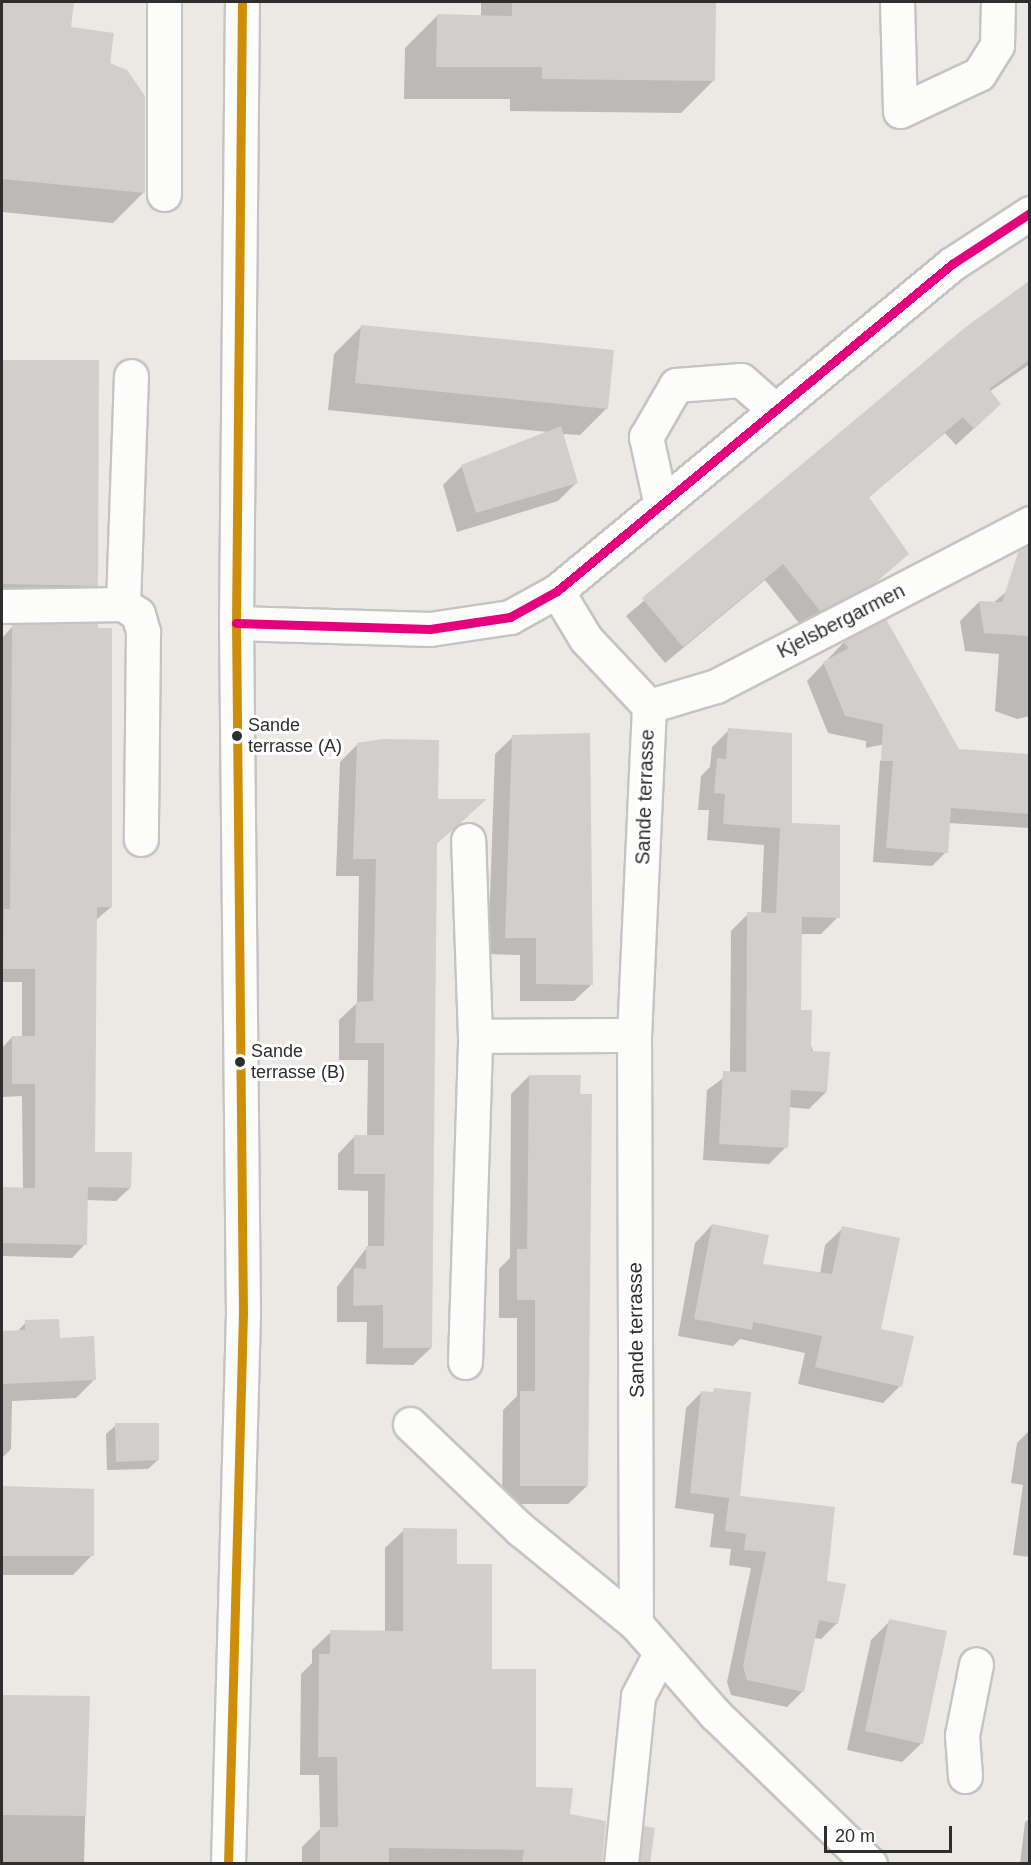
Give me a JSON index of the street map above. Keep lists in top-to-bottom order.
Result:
{
  "streets": {
    "street": ["Kjelsbergarmen", "Sande terrasse"]
  },
  "crossings": [
    ["Kjelsbergarmen", "Sande terrasse"]
  ],
  "places": ["Sande terrasse (A)", "Sande terrasse (B)"],
  "scale_bar": "20 m"
}
